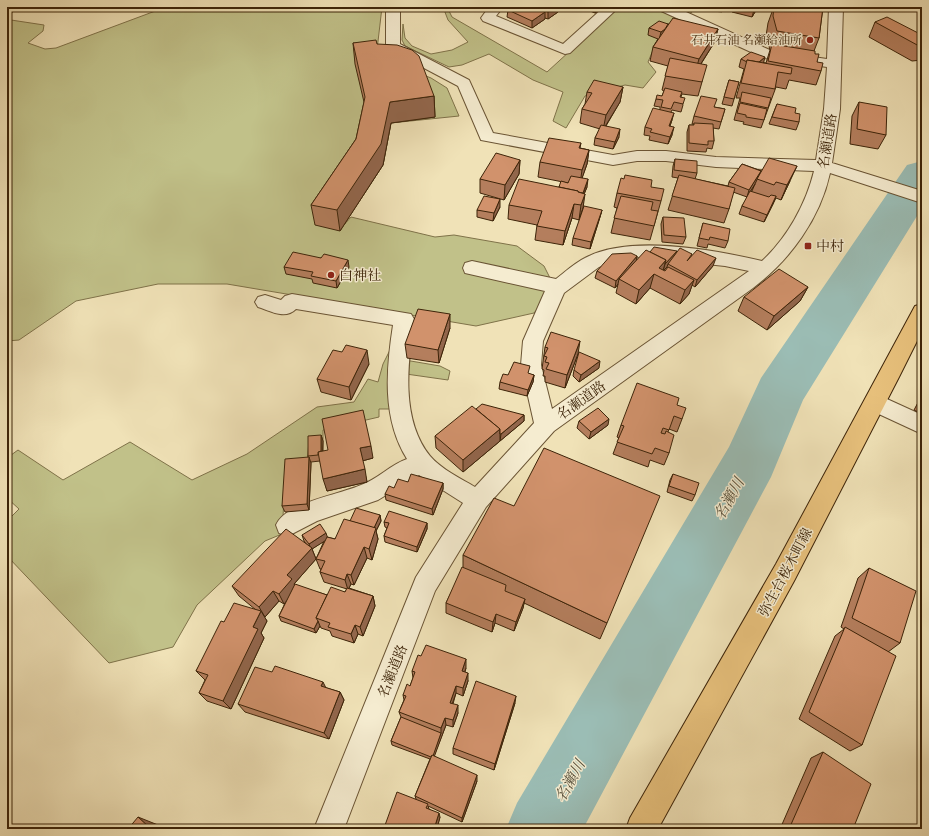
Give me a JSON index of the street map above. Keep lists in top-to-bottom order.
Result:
{
  "streets": {
    "main road": ["弥生台桜木町線"],
    "street": ["名瀬道路"]
  },
  "water": ["名瀬川"],
  "places": {
    "other": ["石井石油 名瀬給油所", "白神社"],
    "transit": ["中村"]
  }
}
